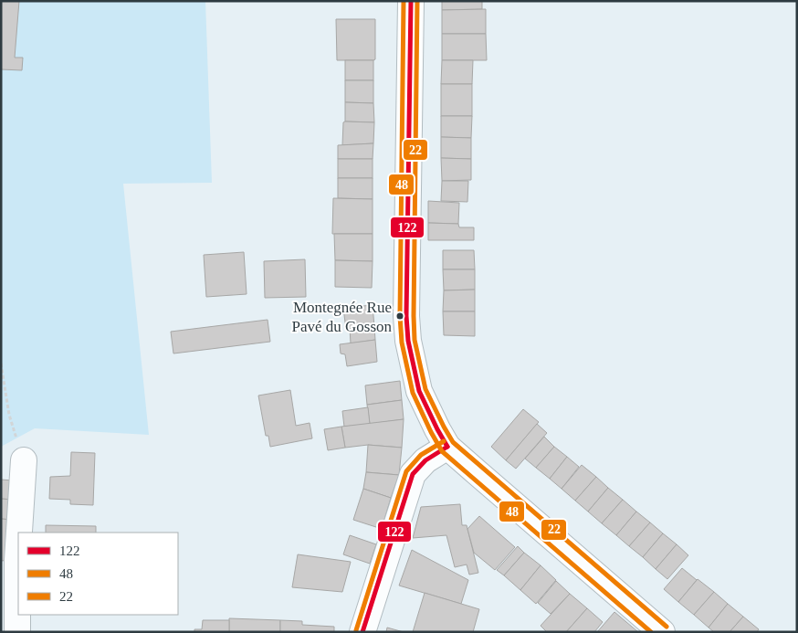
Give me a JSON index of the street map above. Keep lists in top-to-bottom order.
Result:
{
  "places": ["Montegnée Rue Pavé du Gosson"],
  "lines": ["transit line 122", "transit line 48", "transit line 22"],
  "legend": ["122", "48", "22"]
}
